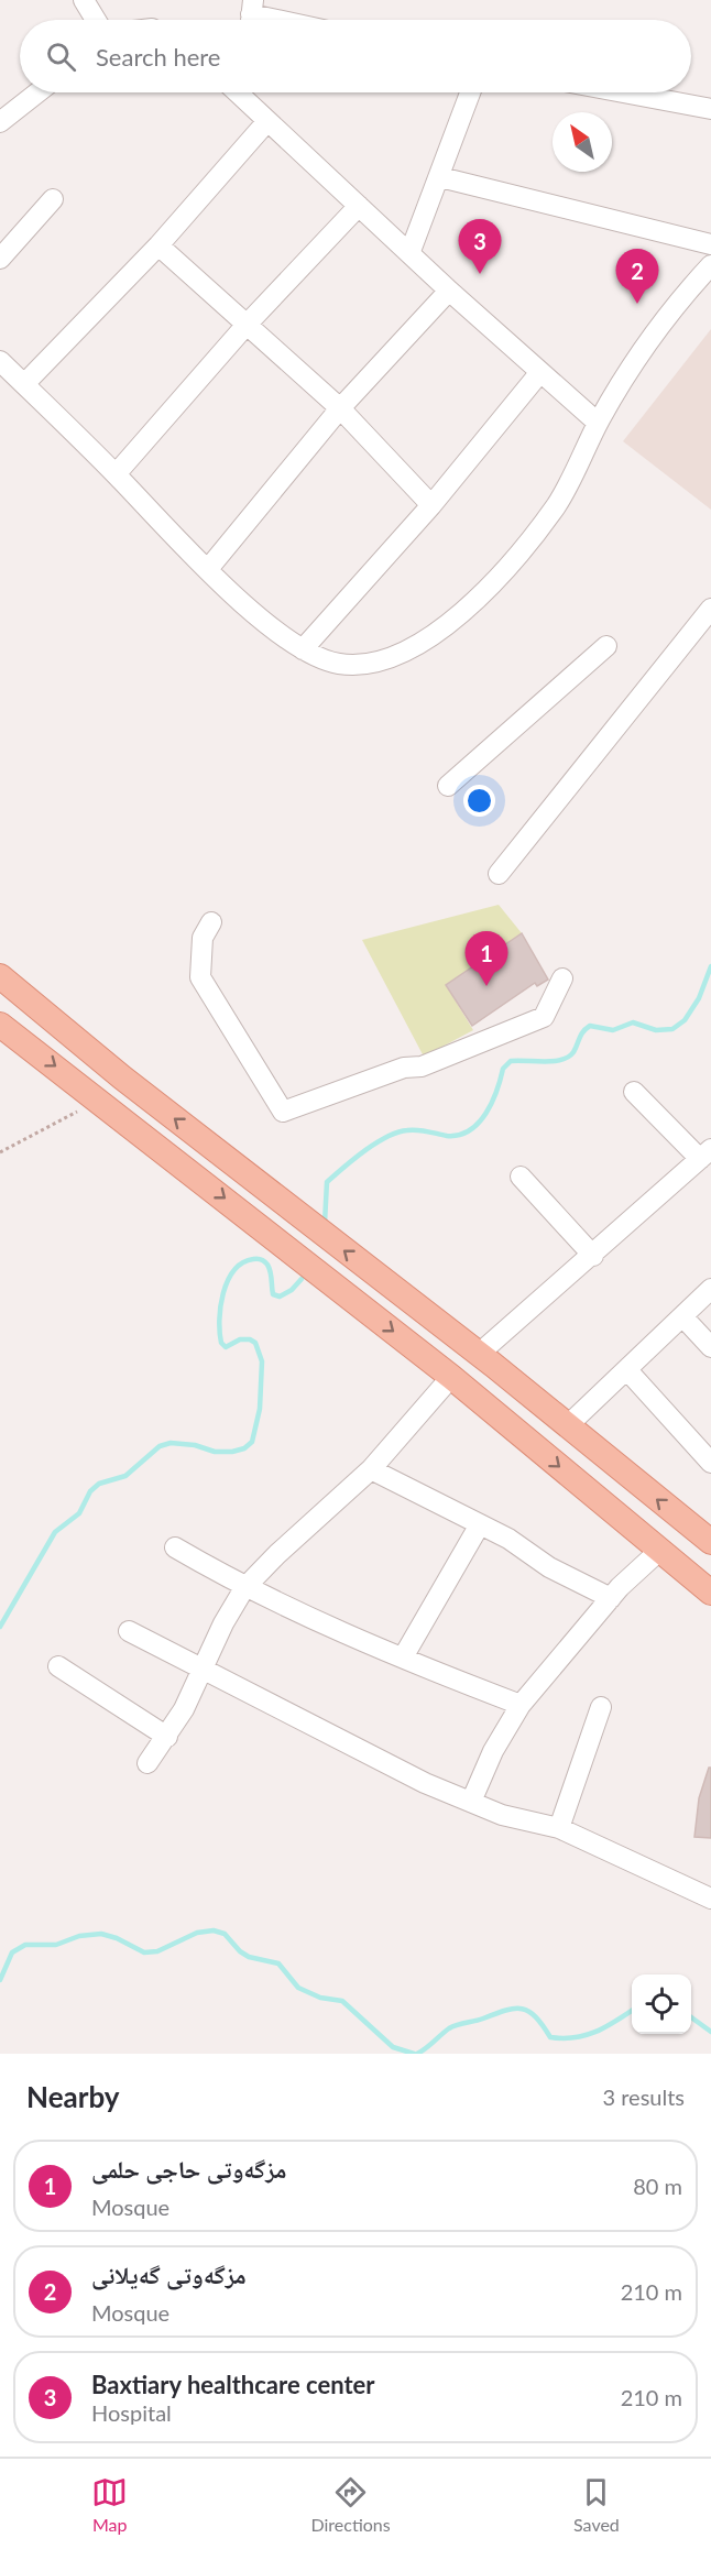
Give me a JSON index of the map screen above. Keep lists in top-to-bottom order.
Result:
{
  "north": "top left",
  "page": {
    "search": "Search here",
    "pins": ["3", "2", "1"],
    "heading": ["Nearby", "3 results"],
    "list": [
      {
        "mark": "1",
        "name": "مزگەوتی حاجی حلمی",
        "note": "Mosque",
        "value": "80 m"
      },
      {
        "mark": "2",
        "name": "مزگەوتی گەیلانی",
        "note": "Mosque",
        "value": "210 m"
      },
      {
        "mark": "3",
        "name": "Baxtiary healthcare center",
        "note": "Hospital",
        "value": "210 m"
      }
    ],
    "nav": ["Map", "Directions", "Saved"]
  }
}
